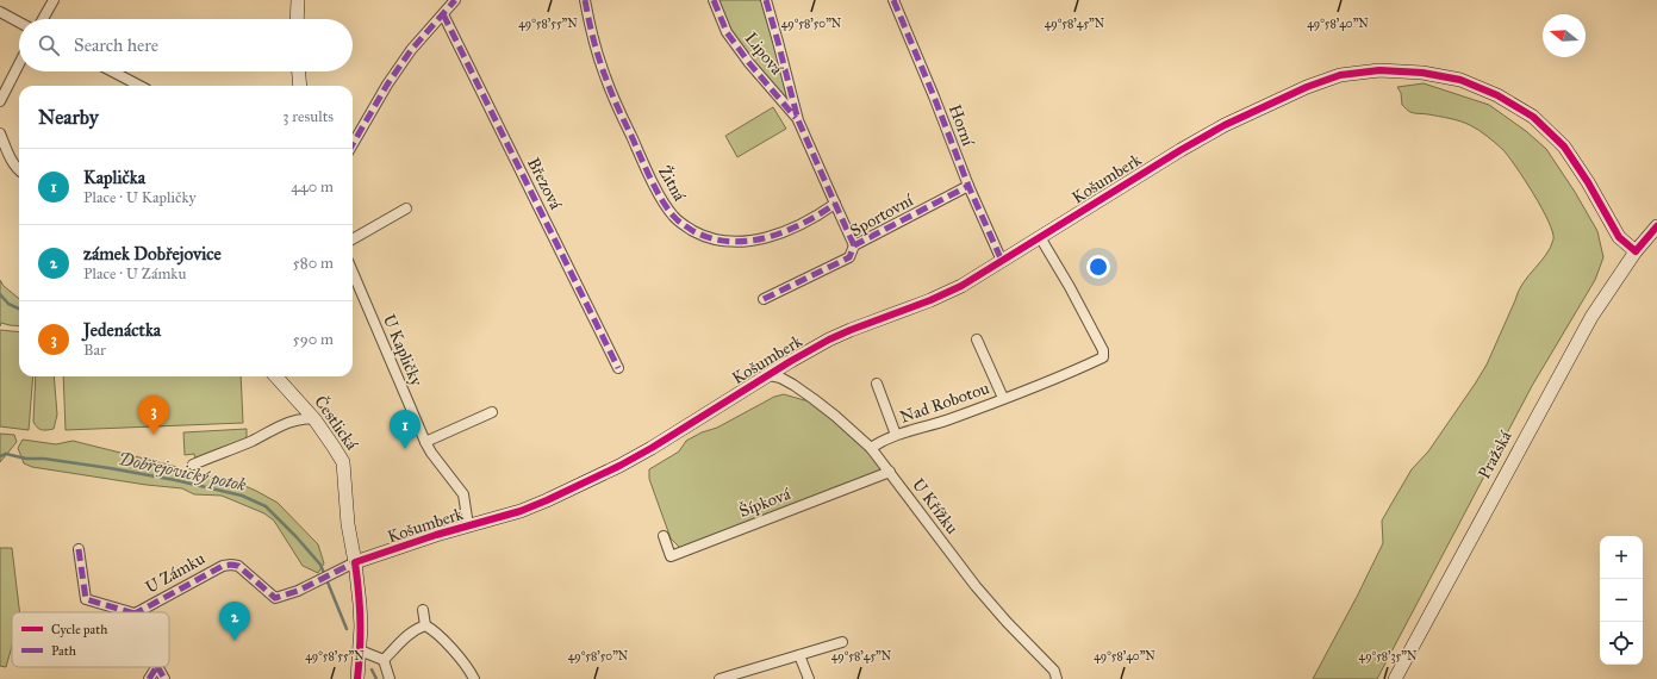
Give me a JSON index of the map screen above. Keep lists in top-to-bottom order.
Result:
{
  "streets": {
    "street": [
      "Lipová",
      "Horní",
      "Košumberk",
      "Březová",
      "Žitná",
      "Sportovní",
      "U Kapličky",
      "Nad Robotou",
      "Čestlická",
      "Pražská",
      "Šípková",
      "U Křížku",
      "U Zámku"
    ]
  },
  "crossings": [
    ["Lipová", "Žitná"],
    ["Lipová", "Sportovní"],
    ["Horní", "Košumberk"],
    ["Horní", "Sportovní"],
    ["Košumberk", "U Kapličky"],
    ["Košumberk", "Nad Robotou"],
    ["Košumberk", "Čestlická"],
    ["Košumberk", "Pražská"],
    ["Košumberk", "U Křížku"],
    ["Košumberk", "U Zámku"],
    ["Nad Robotou", "U Křížku"],
    ["Čestlická", "U Zámku"],
    ["Šípková", "U Křížku"]
  ],
  "water": ["Dobřejovický potok"],
  "legend": ["Cycle path", "Path"],
  "north": "left",
  "page": {
    "search": "Search here",
    "heading": ["Nearby", "3 results"],
    "list": [
      {
        "mark": "1",
        "name": "Kaplička",
        "note": "Place · U Kapličky",
        "value": "440 m"
      },
      {
        "mark": "2",
        "name": "zámek Dobřejovice",
        "note": "Place · U Zámku",
        "value": "580 m"
      },
      {
        "mark": "3",
        "name": "Jedenáctka",
        "note": "Bar",
        "value": "590 m"
      }
    ],
    "pins": ["3", "1", "2"],
    "map_buttons": ["+", "−"]
  },
  "coordinates": [
    "49°58'55\"N",
    "49°58'50\"N",
    "49°58'45\"N",
    "49°58'40\"N",
    "49°58'35\"N"
  ]
}
